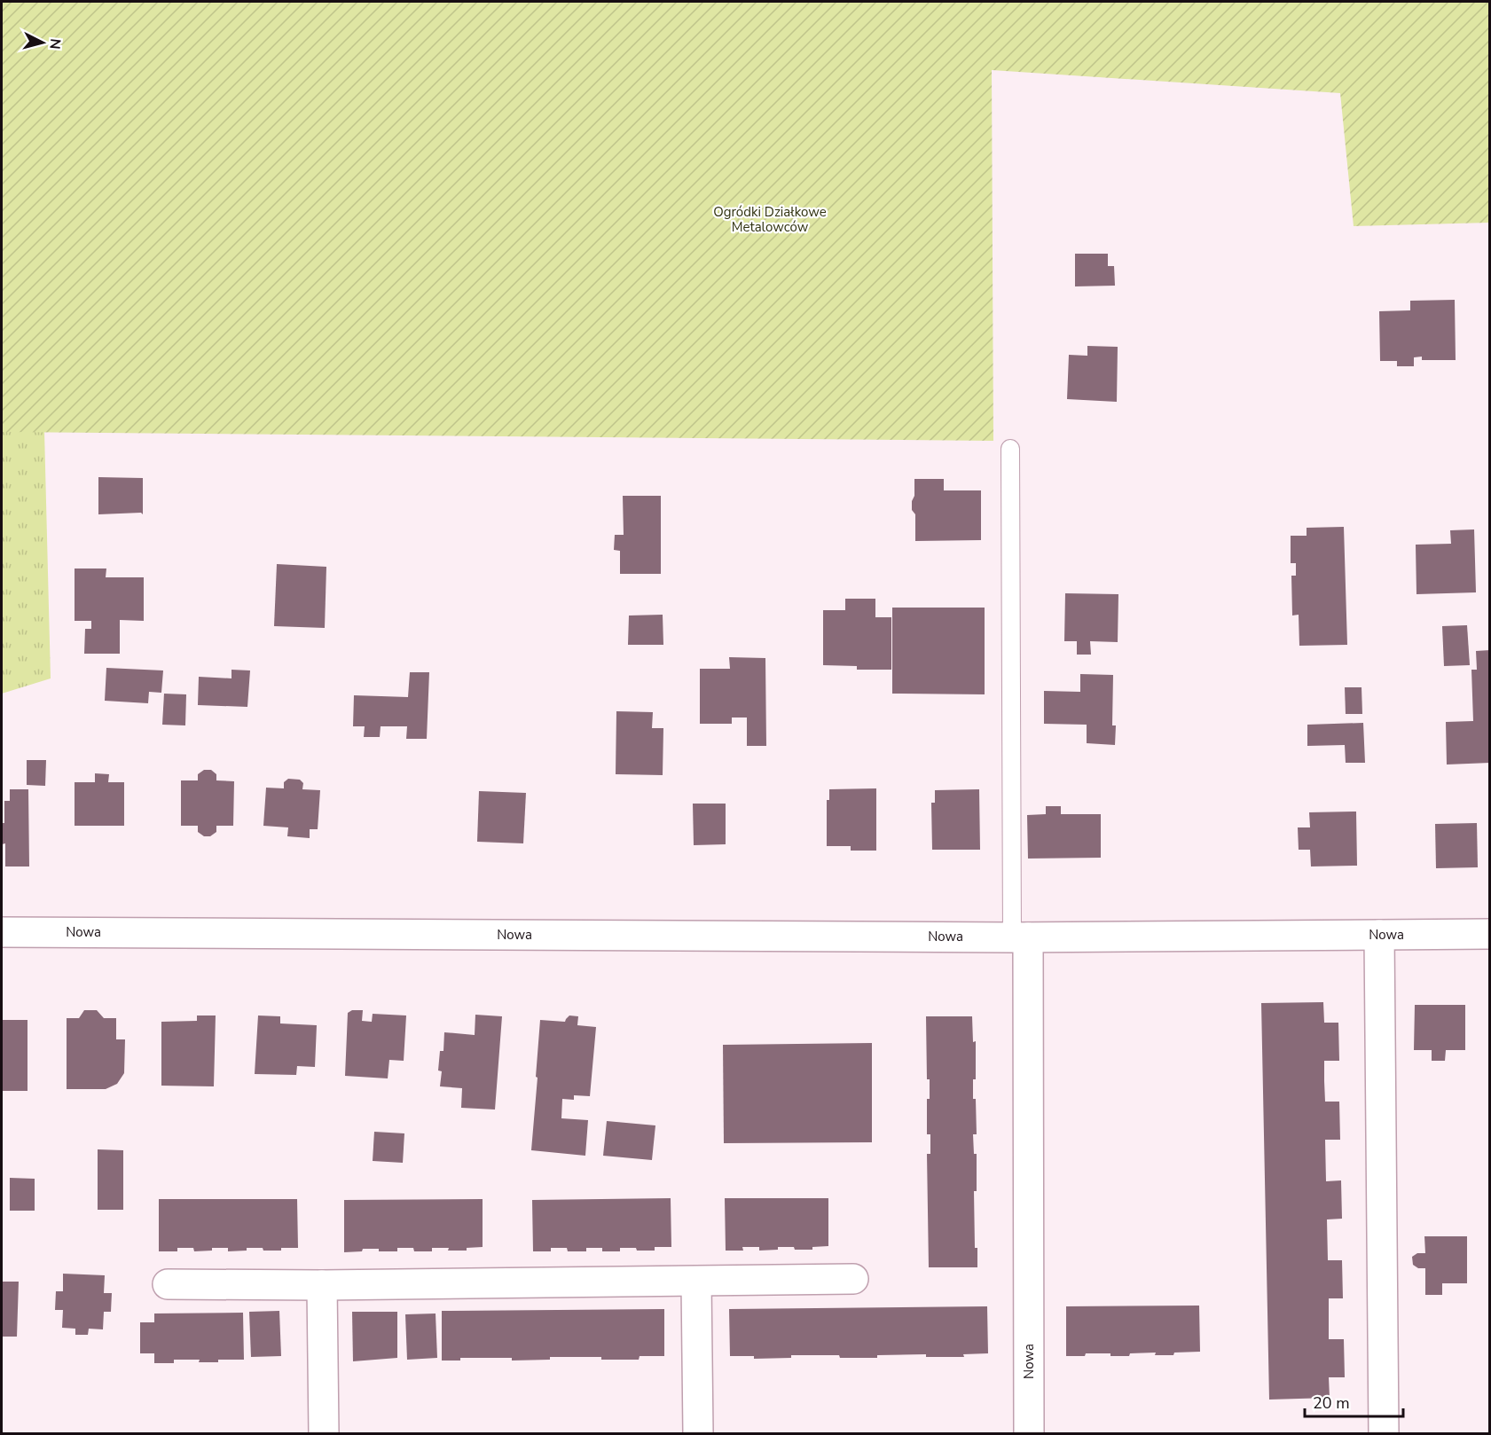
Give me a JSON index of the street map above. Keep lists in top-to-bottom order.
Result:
{
  "streets": {
    "street": ["Nowa"]
  },
  "parks": ["Ogródki Działkowe Metalowców"],
  "scale_bar": "20 m",
  "north": "right"
}
